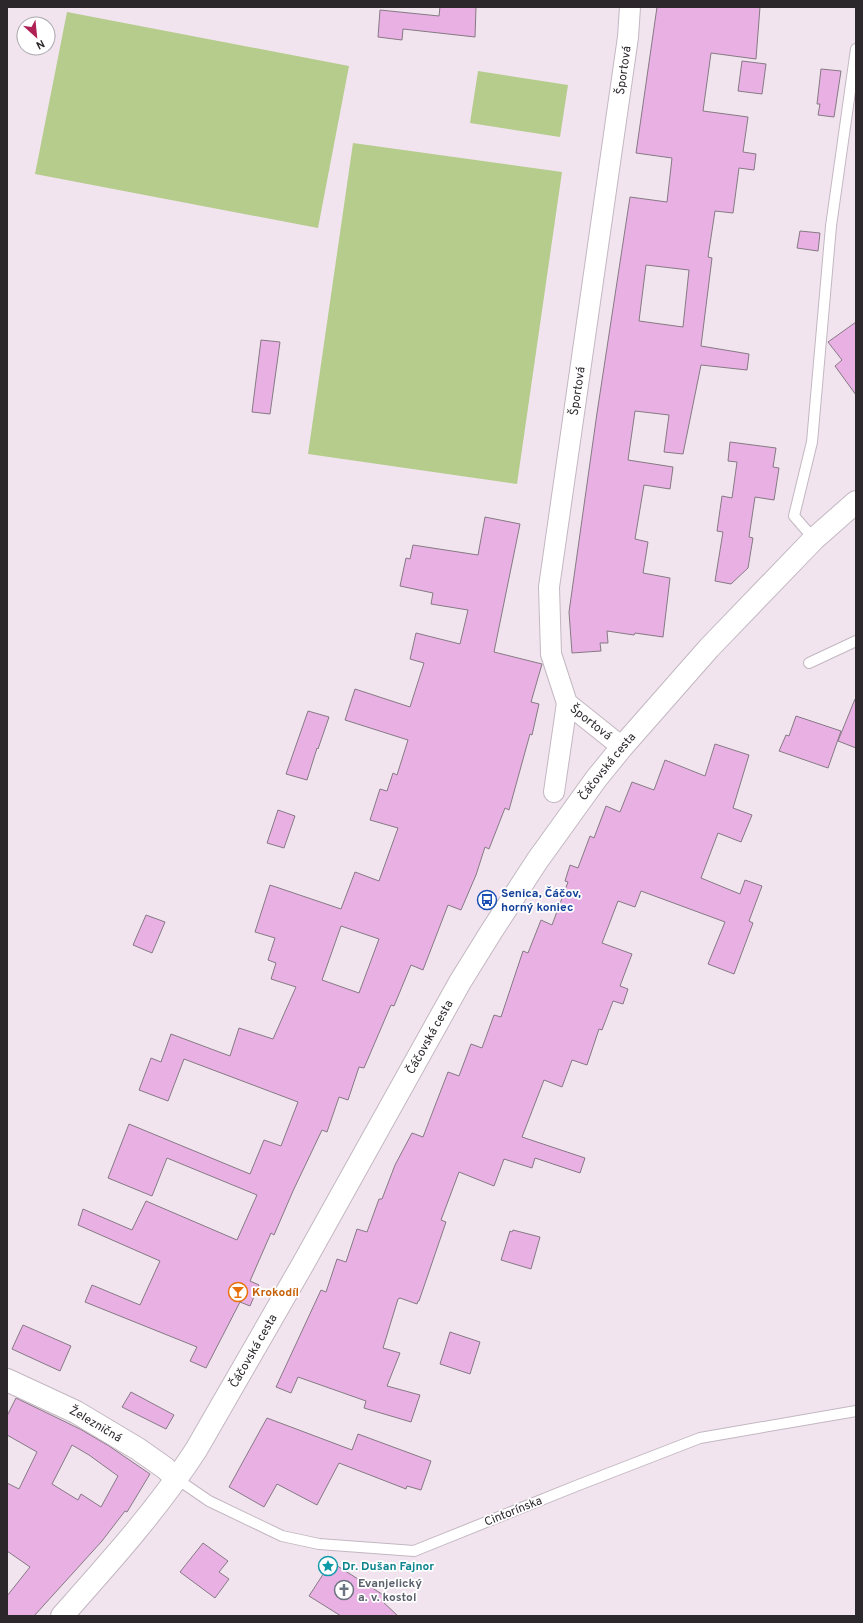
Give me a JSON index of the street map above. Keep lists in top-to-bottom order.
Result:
{
  "streets": {
    "main road": ["Čáčovská cesta", "Železničná"],
    "street": ["Športová"],
    "lane": ["Cintorínska"]
  },
  "crossings": [
    ["Športová", "Čáčovská cesta"],
    ["Čáčovská cesta", "Železničná"],
    ["Čáčovská cesta", "Cintorínska"],
    ["Železničná", "Cintorínska"]
  ],
  "places": {
    "bus stop": ["Senica, Čáčov, horný koniec"],
    "bar": ["Krokodíl"],
    "place": ["Dr. Dušan Fajnor"],
    "church": ["Evanjelický a. v. kostol"]
  },
  "north": "bottom right"
}
